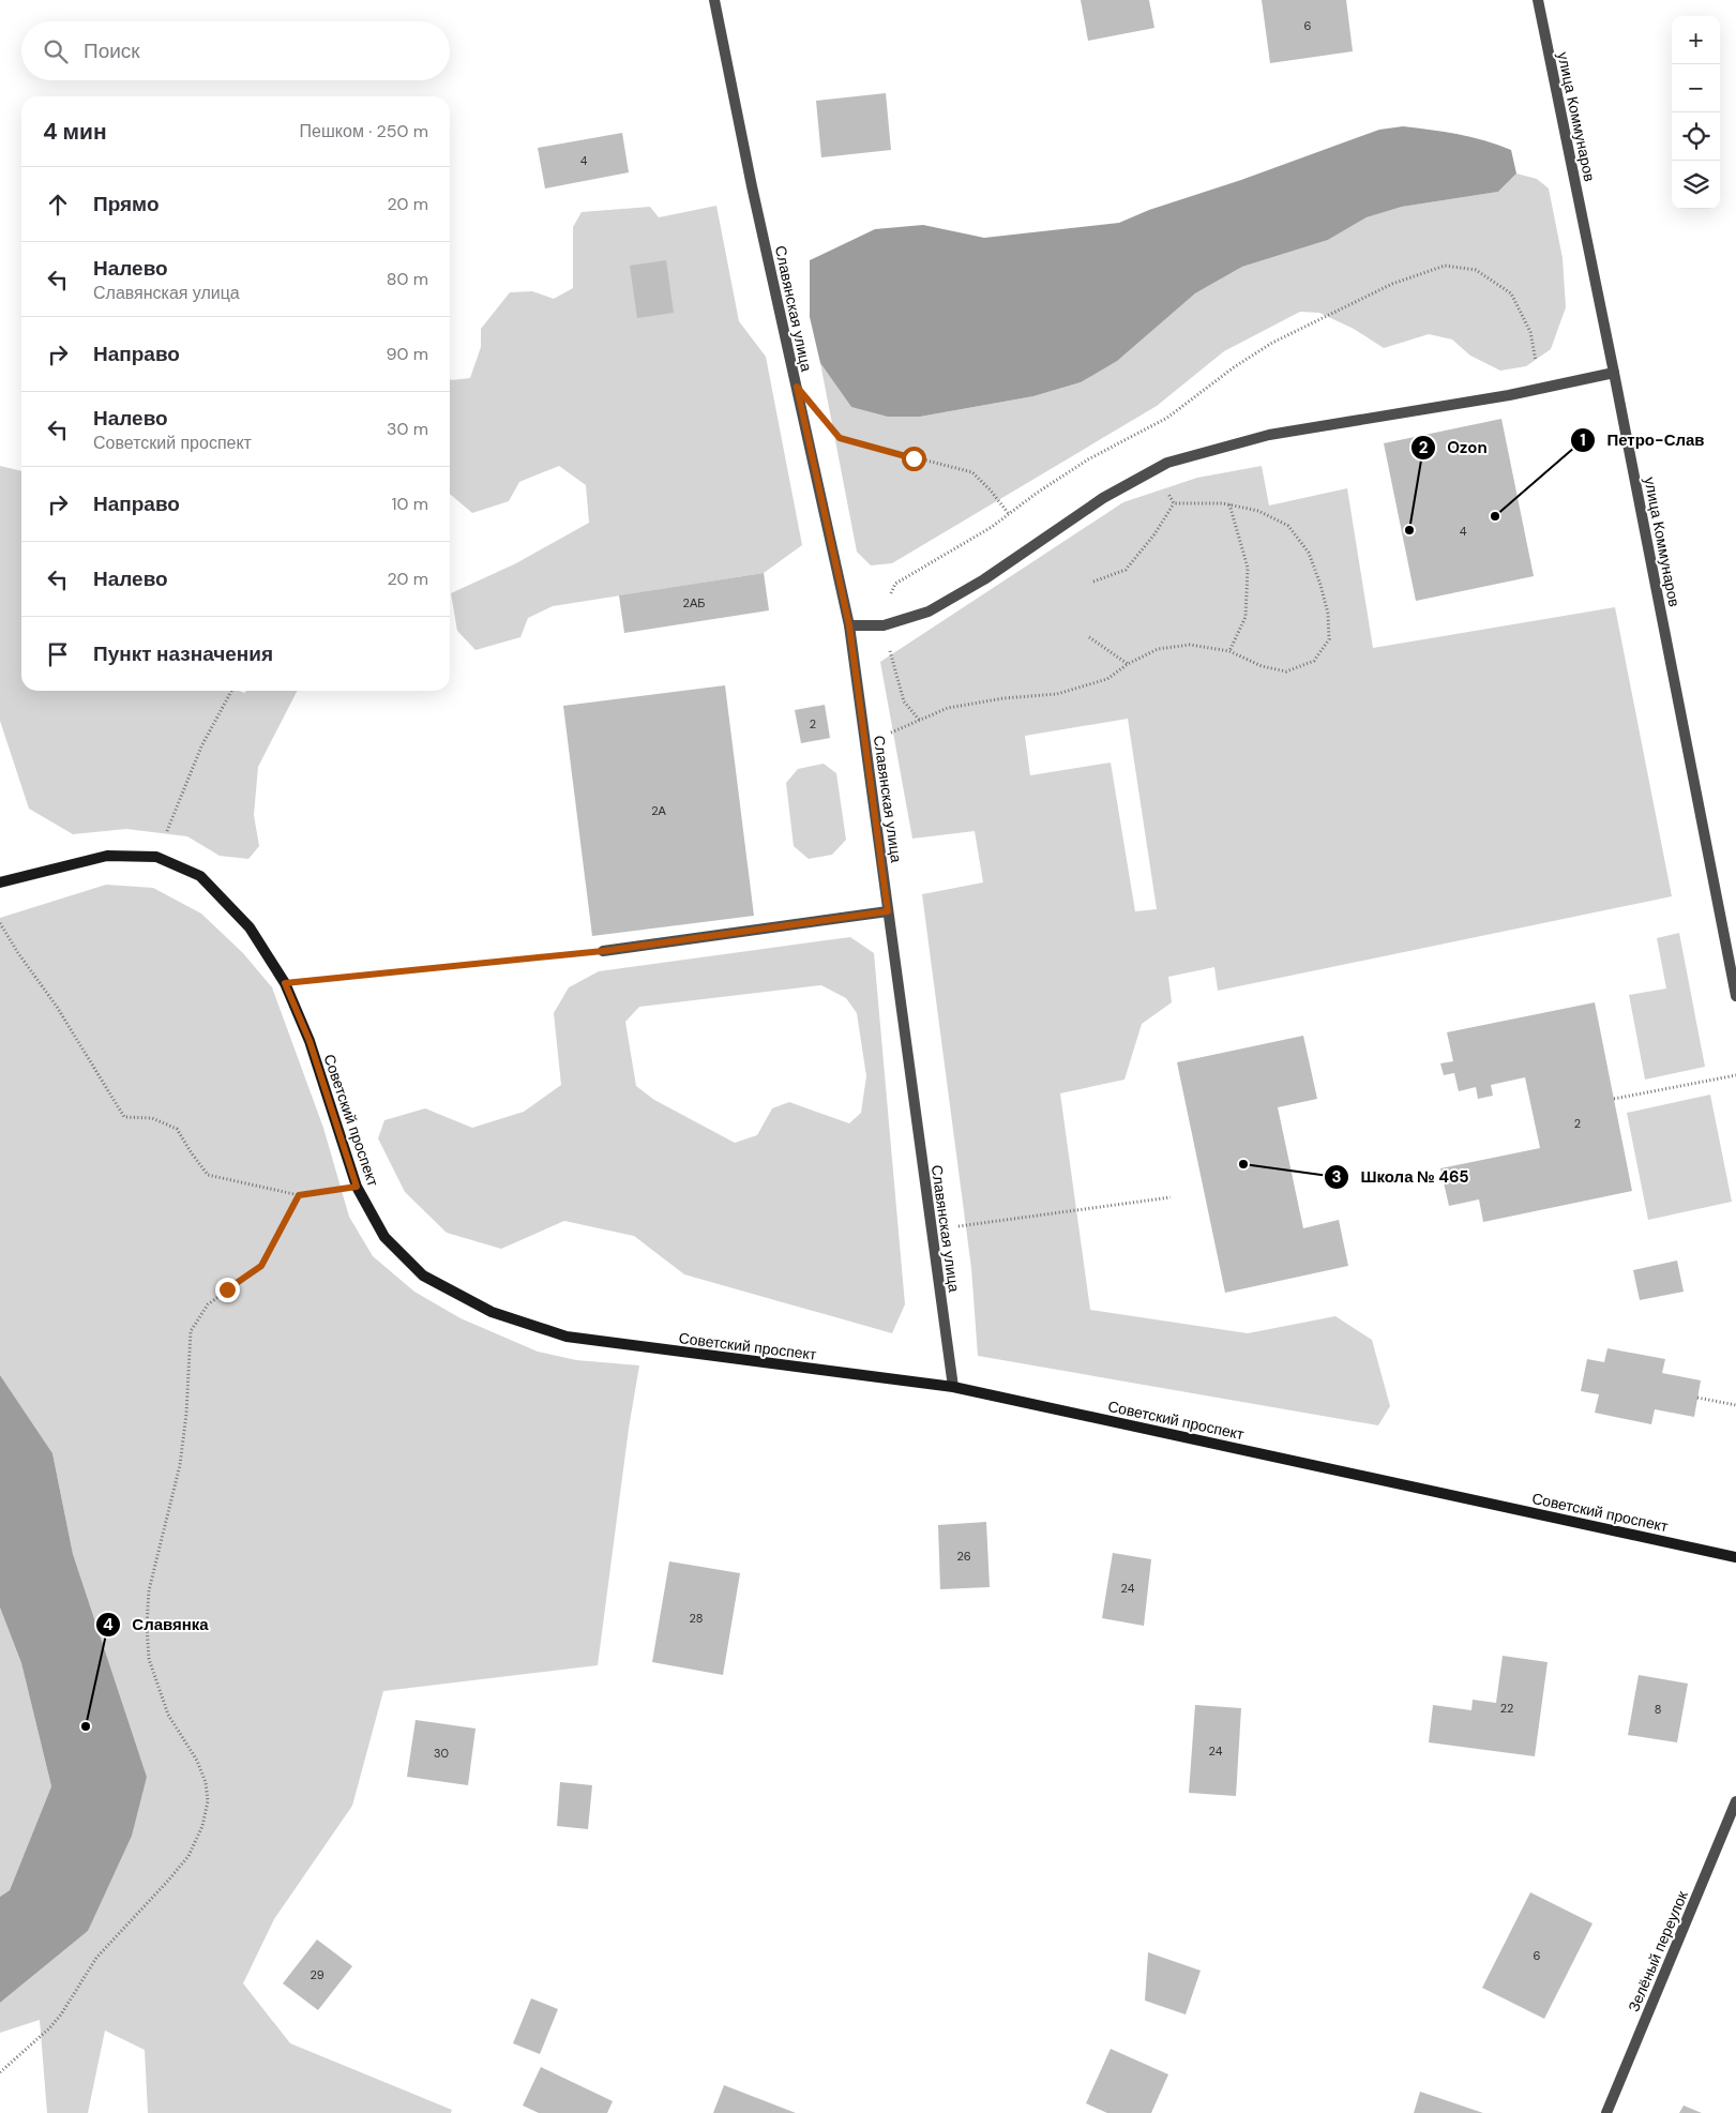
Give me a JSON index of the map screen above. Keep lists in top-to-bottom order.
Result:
{
  "streets": {
    "street": [
      "улица Коммунаров",
      "Славянская улица",
      "Советский проспект",
      "Зелёный переулок"
    ]
  },
  "crossings": [
    ["Славянская улица", "Советский проспект"]
  ],
  "places": [
    "Петро-Слав",
    "Ozon",
    "Школа № 465",
    "Славянка"
  ],
  "house_numbers": [
    "6",
    "4",
    "4",
    "2АБ",
    "2",
    "2А",
    "2",
    "26",
    "24",
    "28",
    "22",
    "8",
    "24",
    "30",
    "6",
    "29"
  ],
  "page": {
    "map_buttons": ["+", "−"],
    "search": "Поиск",
    "heading": ["4 мин", "Пешком · 250 m"],
    "list": [
      ["Прямо", "20 m"],
      ["Налево", "Славянская улица", "80 m"],
      ["Направо", "90 m"],
      ["Налево", "Советский проспект", "30 m"],
      ["Направо", "10 m"],
      ["Налево", "20 m"],
      "Пункт назначения"
    ]
  }
}
